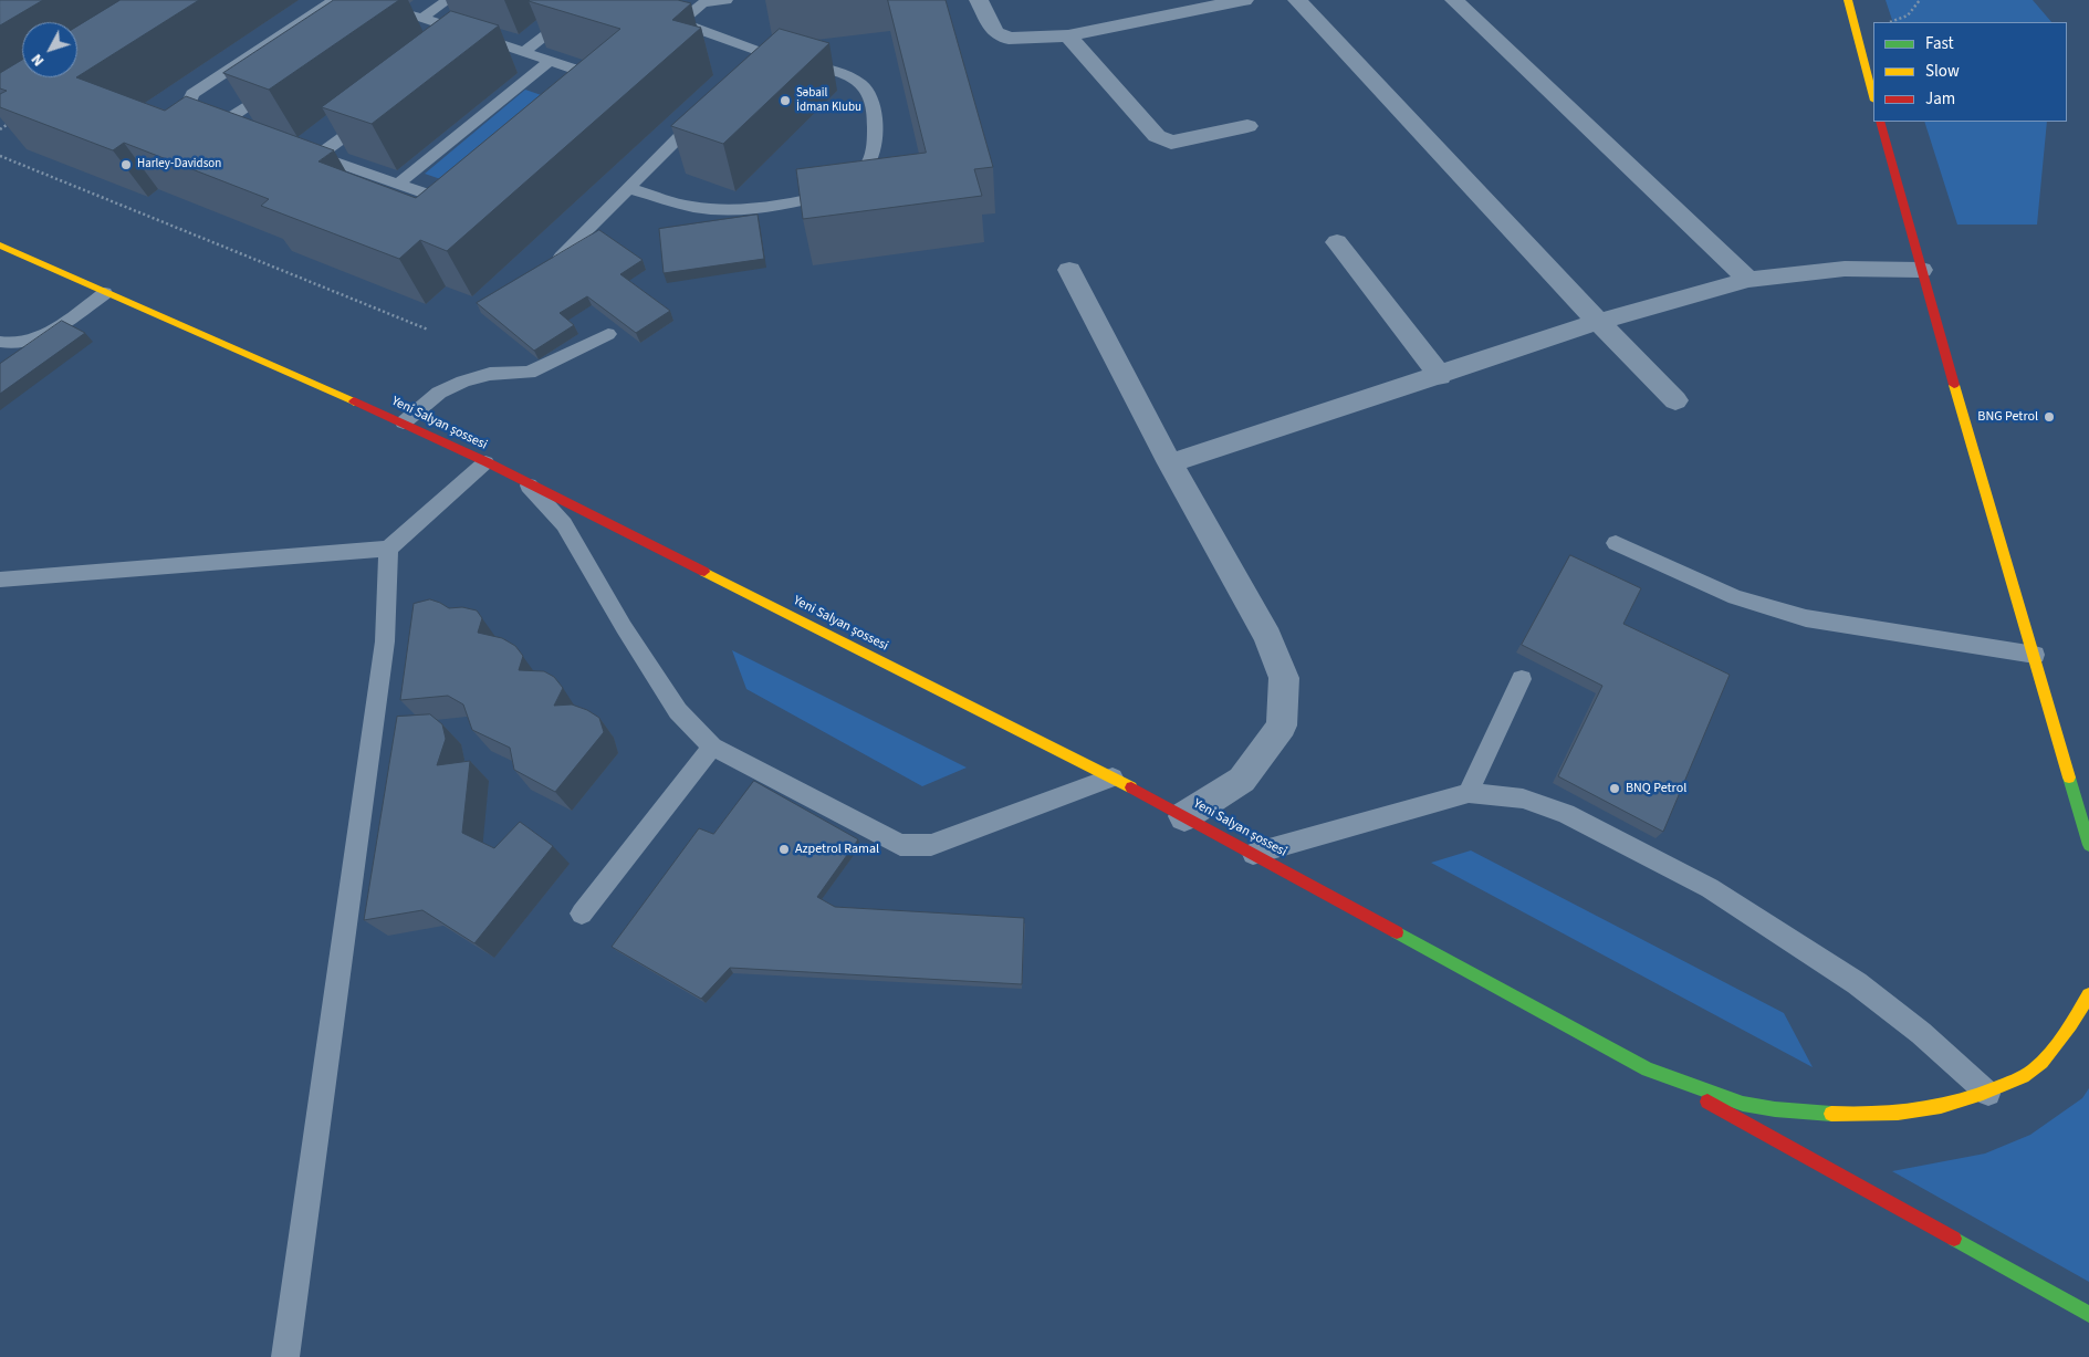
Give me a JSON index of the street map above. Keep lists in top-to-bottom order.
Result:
{
  "streets": {
    "main road": ["Yeni Salyan şossesi"]
  },
  "places": [
    "Səbail İdman Klubu",
    "Harley-Davidson",
    "BNG Petrol",
    "BNQ Petrol",
    "Azpetrol Ramal"
  ],
  "legend": ["Fast", "Slow", "Jam"],
  "north": "bottom left"
}
